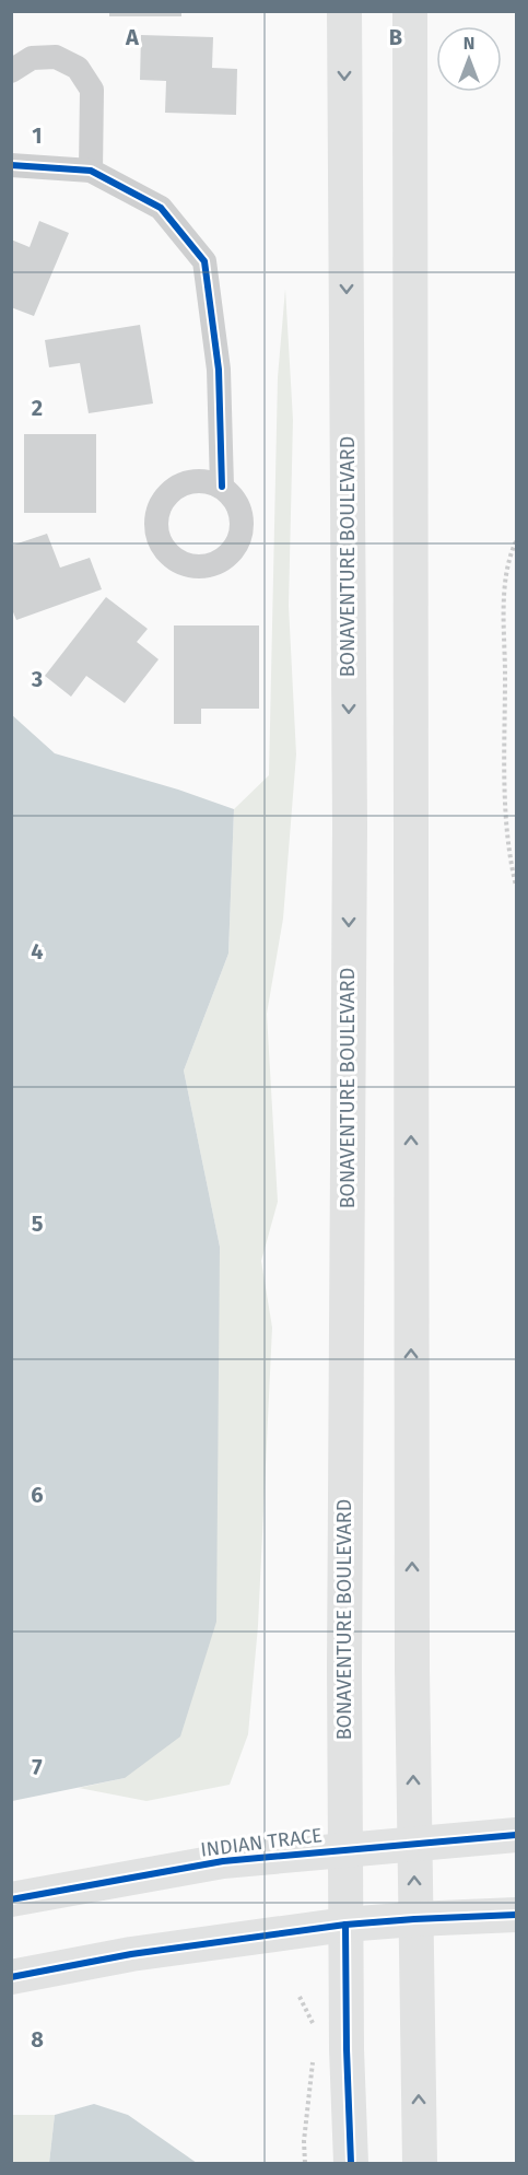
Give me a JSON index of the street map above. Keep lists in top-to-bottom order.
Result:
{
  "streets": {
    "main road": ["BONAVENTURE BOULEVARD", "INDIAN TRACE"]
  },
  "crossings": [
    ["BONAVENTURE BOULEVARD", "INDIAN TRACE"]
  ],
  "north": "top",
  "grid": {
    "columns": ["A", "B"],
    "rows": [
      "1",
      "2",
      "3",
      "4",
      "5",
      "6",
      "7",
      "8"
    ]
  }
}
